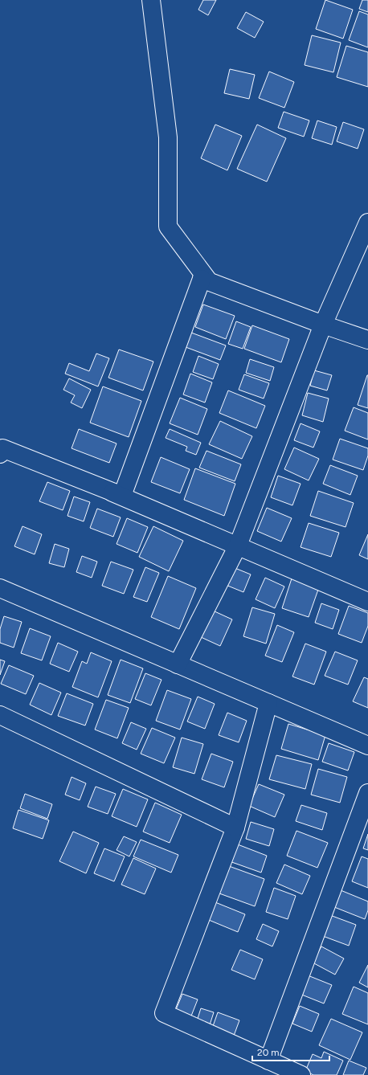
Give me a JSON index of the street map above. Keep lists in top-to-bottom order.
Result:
{
  "scale_bar": "20 m"
}
